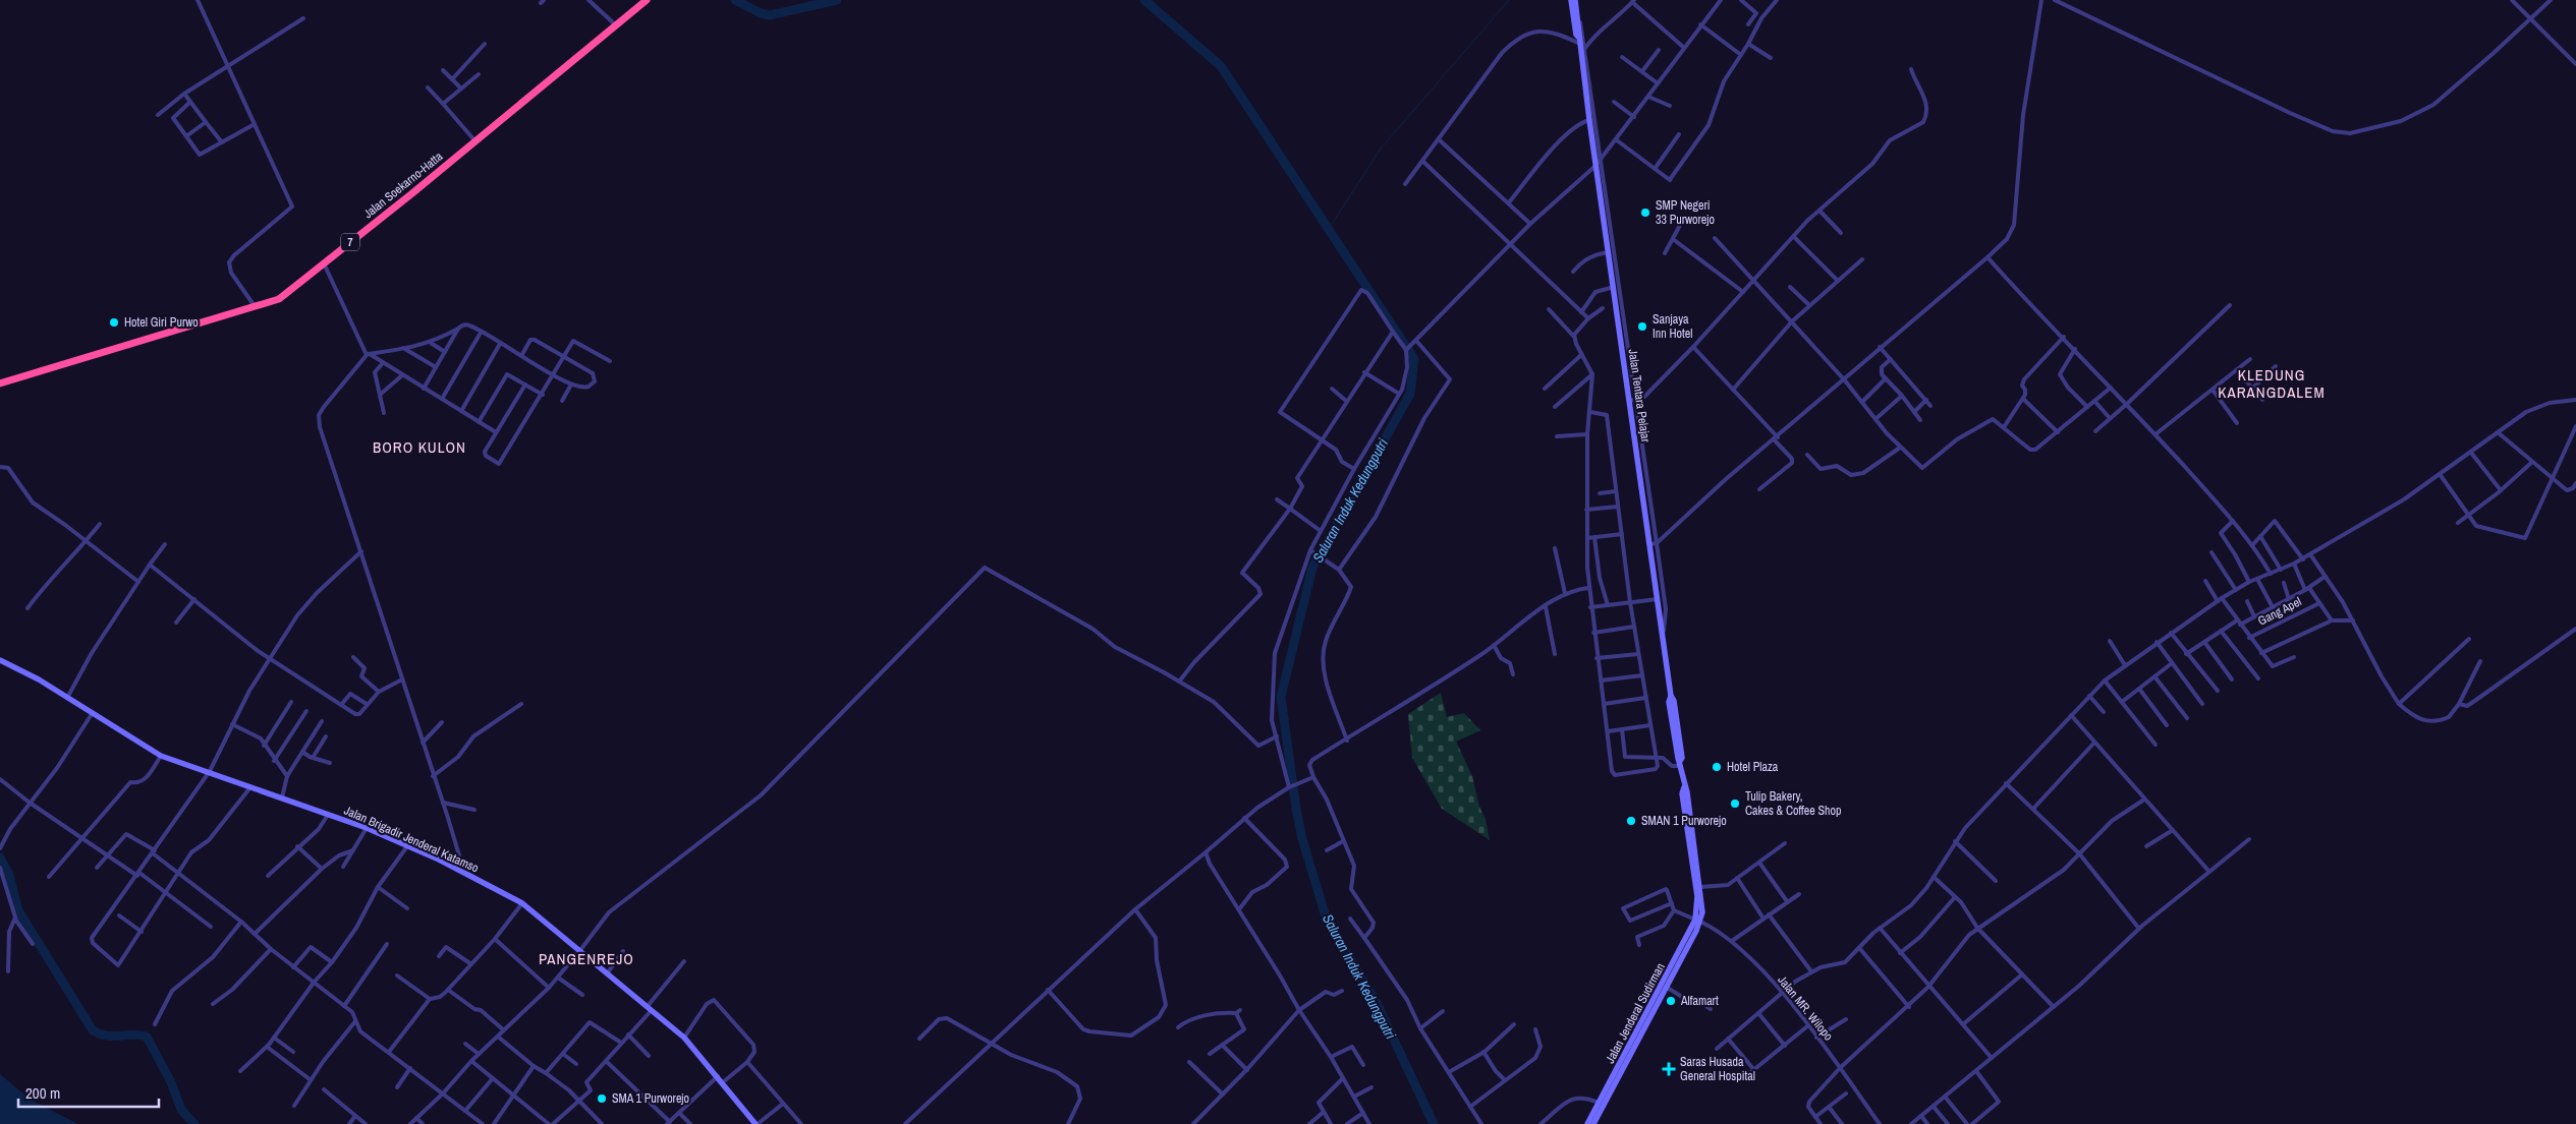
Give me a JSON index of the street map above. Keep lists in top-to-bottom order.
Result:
{
  "streets": {
    "highway": ["Jalan Soekarno-Hatta", "7"],
    "main road": ["Jalan Tentara Pelajar", "Jalan Brigadir Jenderal Katamso", "Jalan Jenderal Sudirman"],
    "street": ["Gang Apel", "Jalan MR. Wilopo"]
  },
  "crossings": [
    ["Jalan Tentara Pelajar", "Jalan Jenderal Sudirman"],
    ["Jalan MR. Wilopo", "Jalan Jenderal Sudirman"]
  ],
  "districts": ["KLEDUNG KARANGDALEM", "BORO KULON", "PANGENREJO"],
  "water": ["Saluran Induk Kedungputri"],
  "places": {
    "other": [
      "SMP Negeri 33 Purworejo",
      "Hotel Giri Purwo",
      "Sanjaya Inn Hotel",
      "Hotel Plaza",
      "Tulip Bakery, Cakes & Coffee Shop",
      "SMAN 1 Purworejo",
      "Alfamart",
      "SMA 1 Purworejo"
    ],
    "health": ["Saras Husada General Hospital"]
  },
  "scale_bar": "200 m"
}
